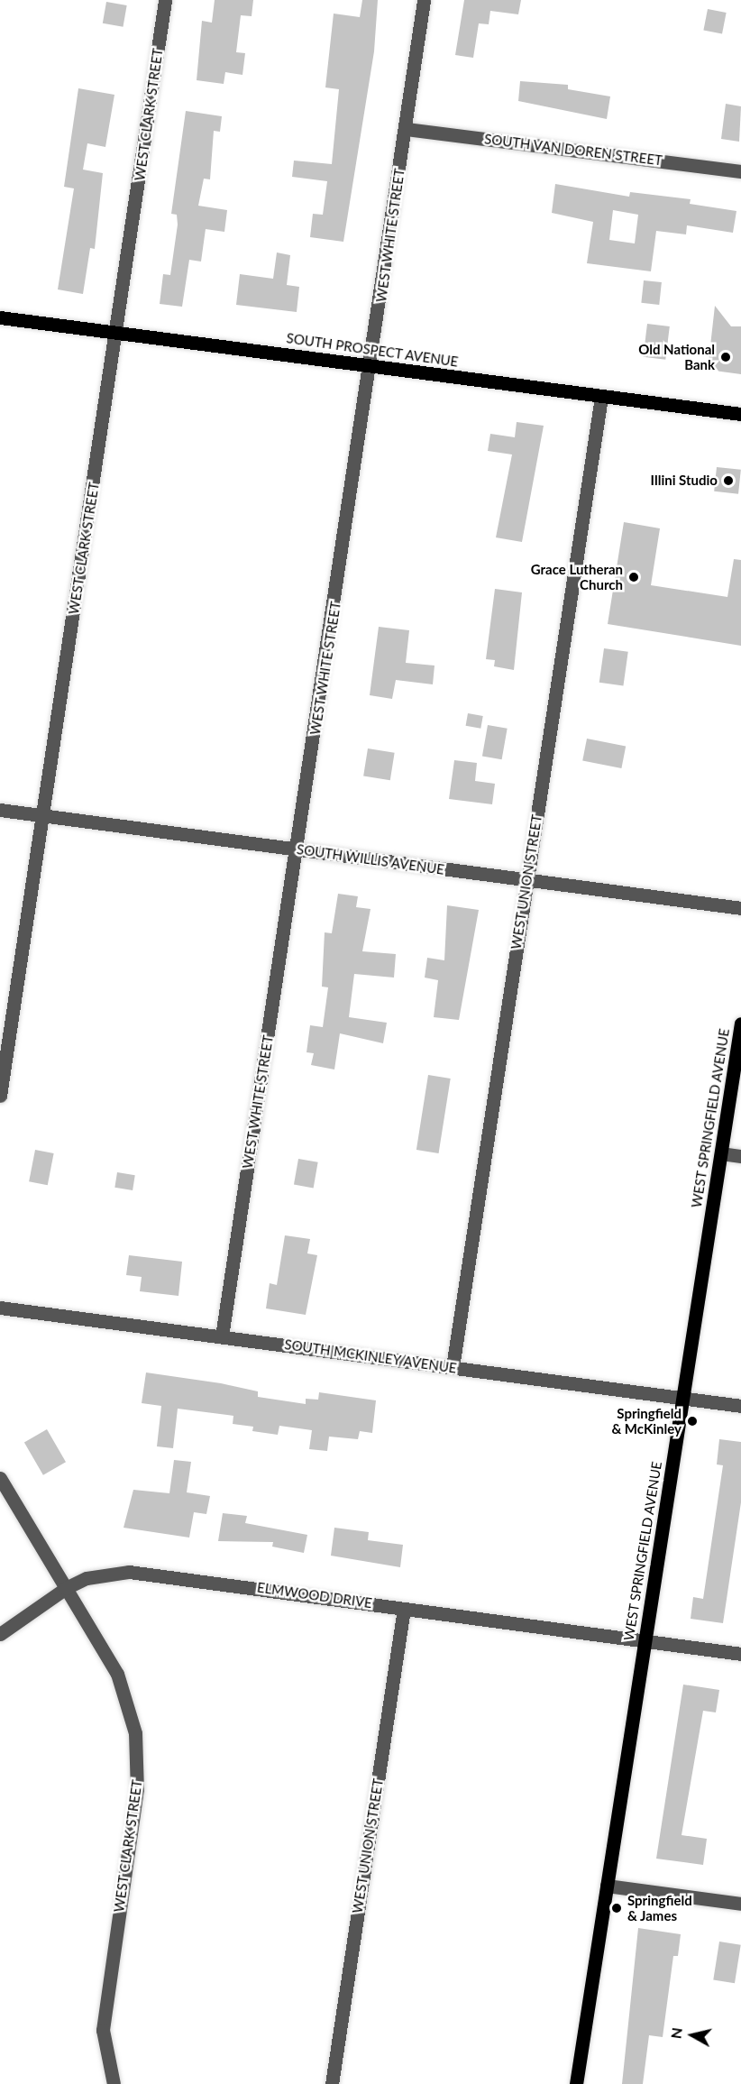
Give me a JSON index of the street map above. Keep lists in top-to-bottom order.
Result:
{
  "streets": {
    "main road": ["SOUTH PROSPECT AVENUE", "WEST SPRINGFIELD AVENUE"],
    "street": [
      "WEST CLARK STREET",
      "SOUTH VAN DOREN STREET",
      "WEST WHITE STREET",
      "SOUTH WILLIS AVENUE",
      "WEST UNION STREET",
      "SOUTH MCKINLEY AVENUE",
      "ELMWOOD DRIVE"
    ]
  },
  "crossings": [
    ["WEST CLARK STREET", "SOUTH PROSPECT AVENUE"],
    ["WEST CLARK STREET", "SOUTH WILLIS AVENUE"],
    ["WEST CLARK STREET", "ELMWOOD DRIVE"],
    ["SOUTH VAN DOREN STREET", "WEST WHITE STREET"],
    ["WEST WHITE STREET", "SOUTH PROSPECT AVENUE"],
    ["WEST WHITE STREET", "SOUTH WILLIS AVENUE"],
    ["WEST WHITE STREET", "SOUTH MCKINLEY AVENUE"],
    ["SOUTH PROSPECT AVENUE", "WEST UNION STREET"],
    ["SOUTH WILLIS AVENUE", "WEST UNION STREET"],
    ["WEST UNION STREET", "SOUTH MCKINLEY AVENUE"],
    ["WEST UNION STREET", "ELMWOOD DRIVE"],
    ["WEST SPRINGFIELD AVENUE", "SOUTH MCKINLEY AVENUE"],
    ["WEST SPRINGFIELD AVENUE", "ELMWOOD DRIVE"]
  ],
  "places": [
    "Old National Bank",
    "Illini Studio",
    "Grace Lutheran Church",
    "Springfield & McKinley",
    "Springfield & James"
  ],
  "north": "left"
}
